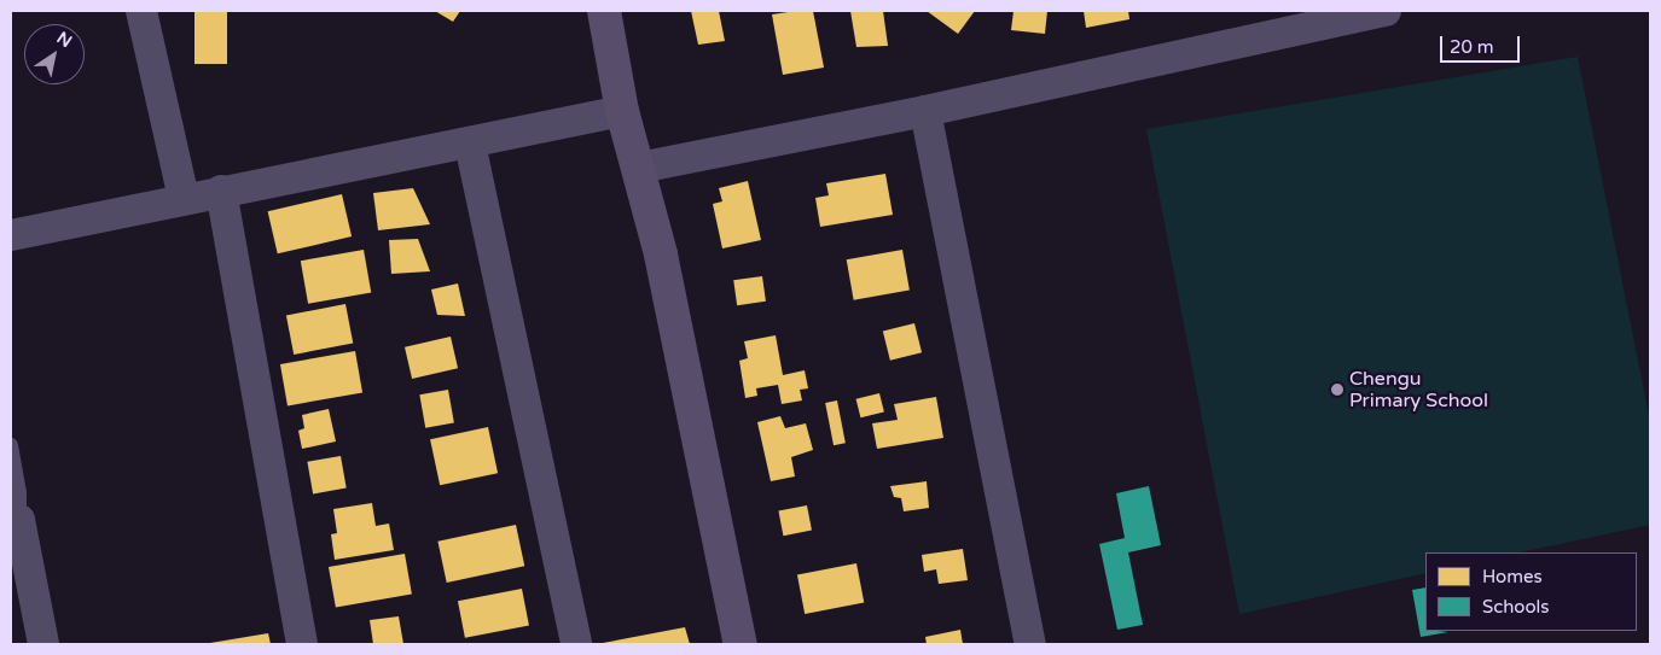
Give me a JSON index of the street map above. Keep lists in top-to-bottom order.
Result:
{
  "places": ["Chengu Primary School"],
  "legend": ["Homes", "Schools"],
  "scale_bar": "20 m",
  "north": "top right"
}
